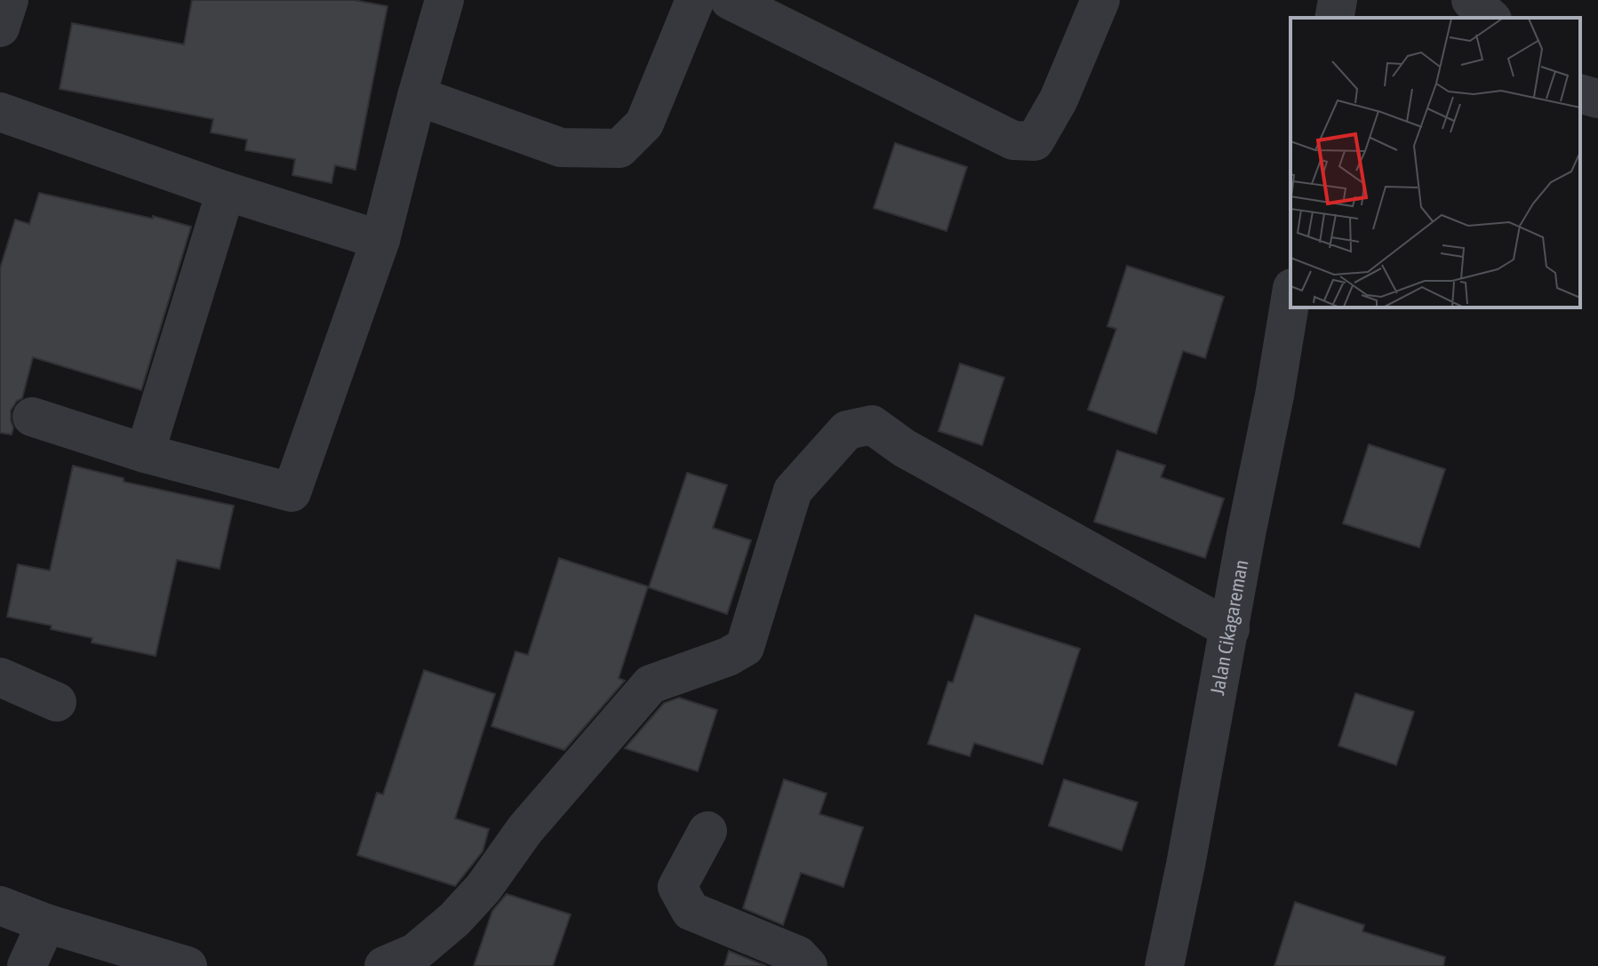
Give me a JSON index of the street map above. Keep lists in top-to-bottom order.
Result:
{
  "streets": {
    "street": ["Jalan Cikagareman"]
  }
}
